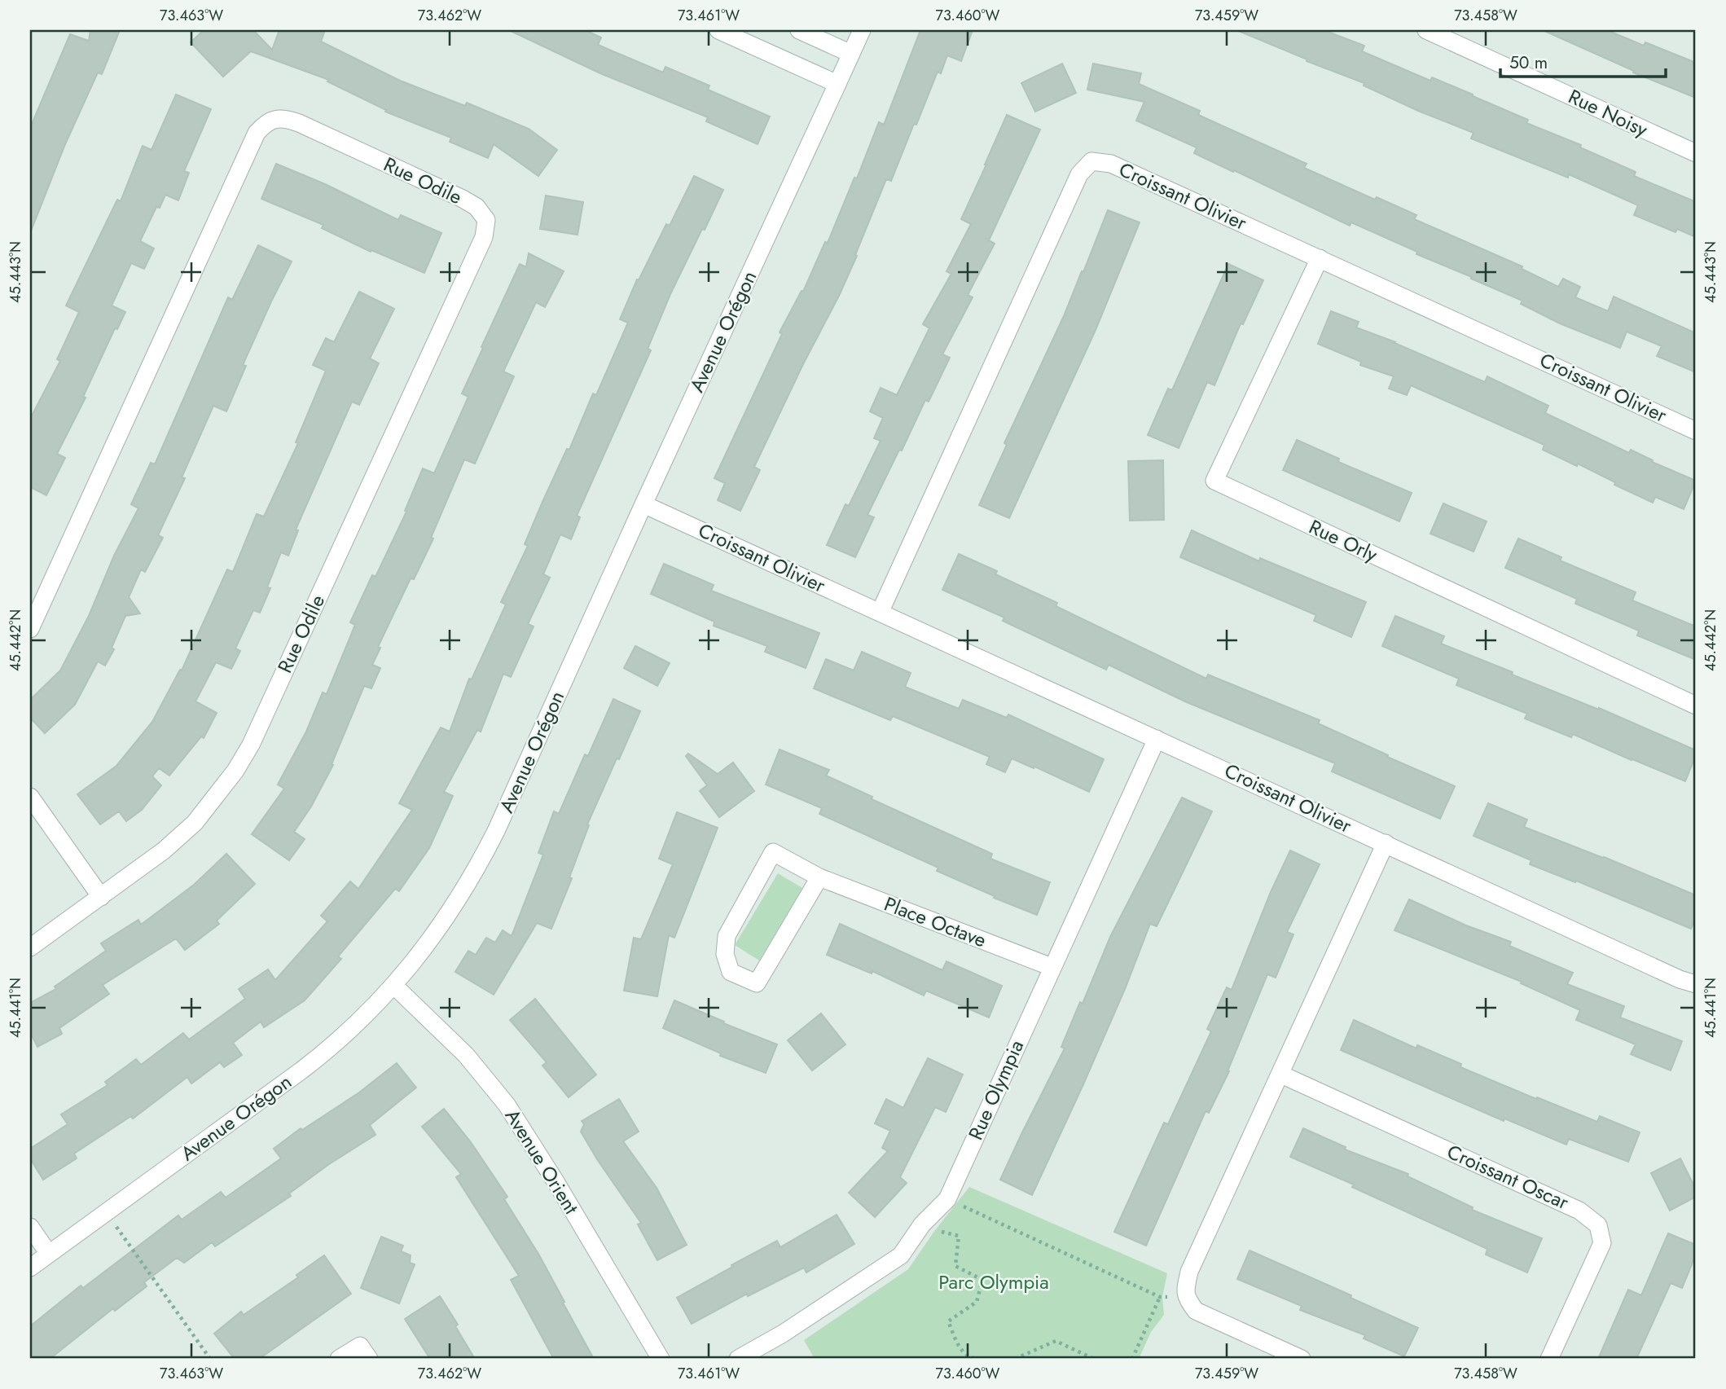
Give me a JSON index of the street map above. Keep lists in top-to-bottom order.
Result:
{
  "streets": {
    "street": [
      "Rue Noisy",
      "Rue Odile",
      "Croissant Olivier",
      "Avenue Orégon",
      "Rue Orly",
      "Place Octave",
      "Rue Olympia",
      "Avenue Orient",
      "Croissant Oscar"
    ]
  },
  "crossings": [
    ["Croissant Olivier", "Avenue Orégon"],
    ["Croissant Olivier", "Rue Orly"],
    ["Croissant Olivier", "Rue Olympia"],
    ["Avenue Orégon", "Avenue Orient"],
    ["Place Octave", "Rue Olympia"]
  ],
  "parks": ["Parc Olympia"],
  "scale_bar": "50 m",
  "coordinates": [
    "73.463°W",
    "73.462°W",
    "73.461°W",
    "73.460°W",
    "73.459°W",
    "73.458°W",
    "45.443°N",
    "45.442°N",
    "45.441°N"
  ]
}
